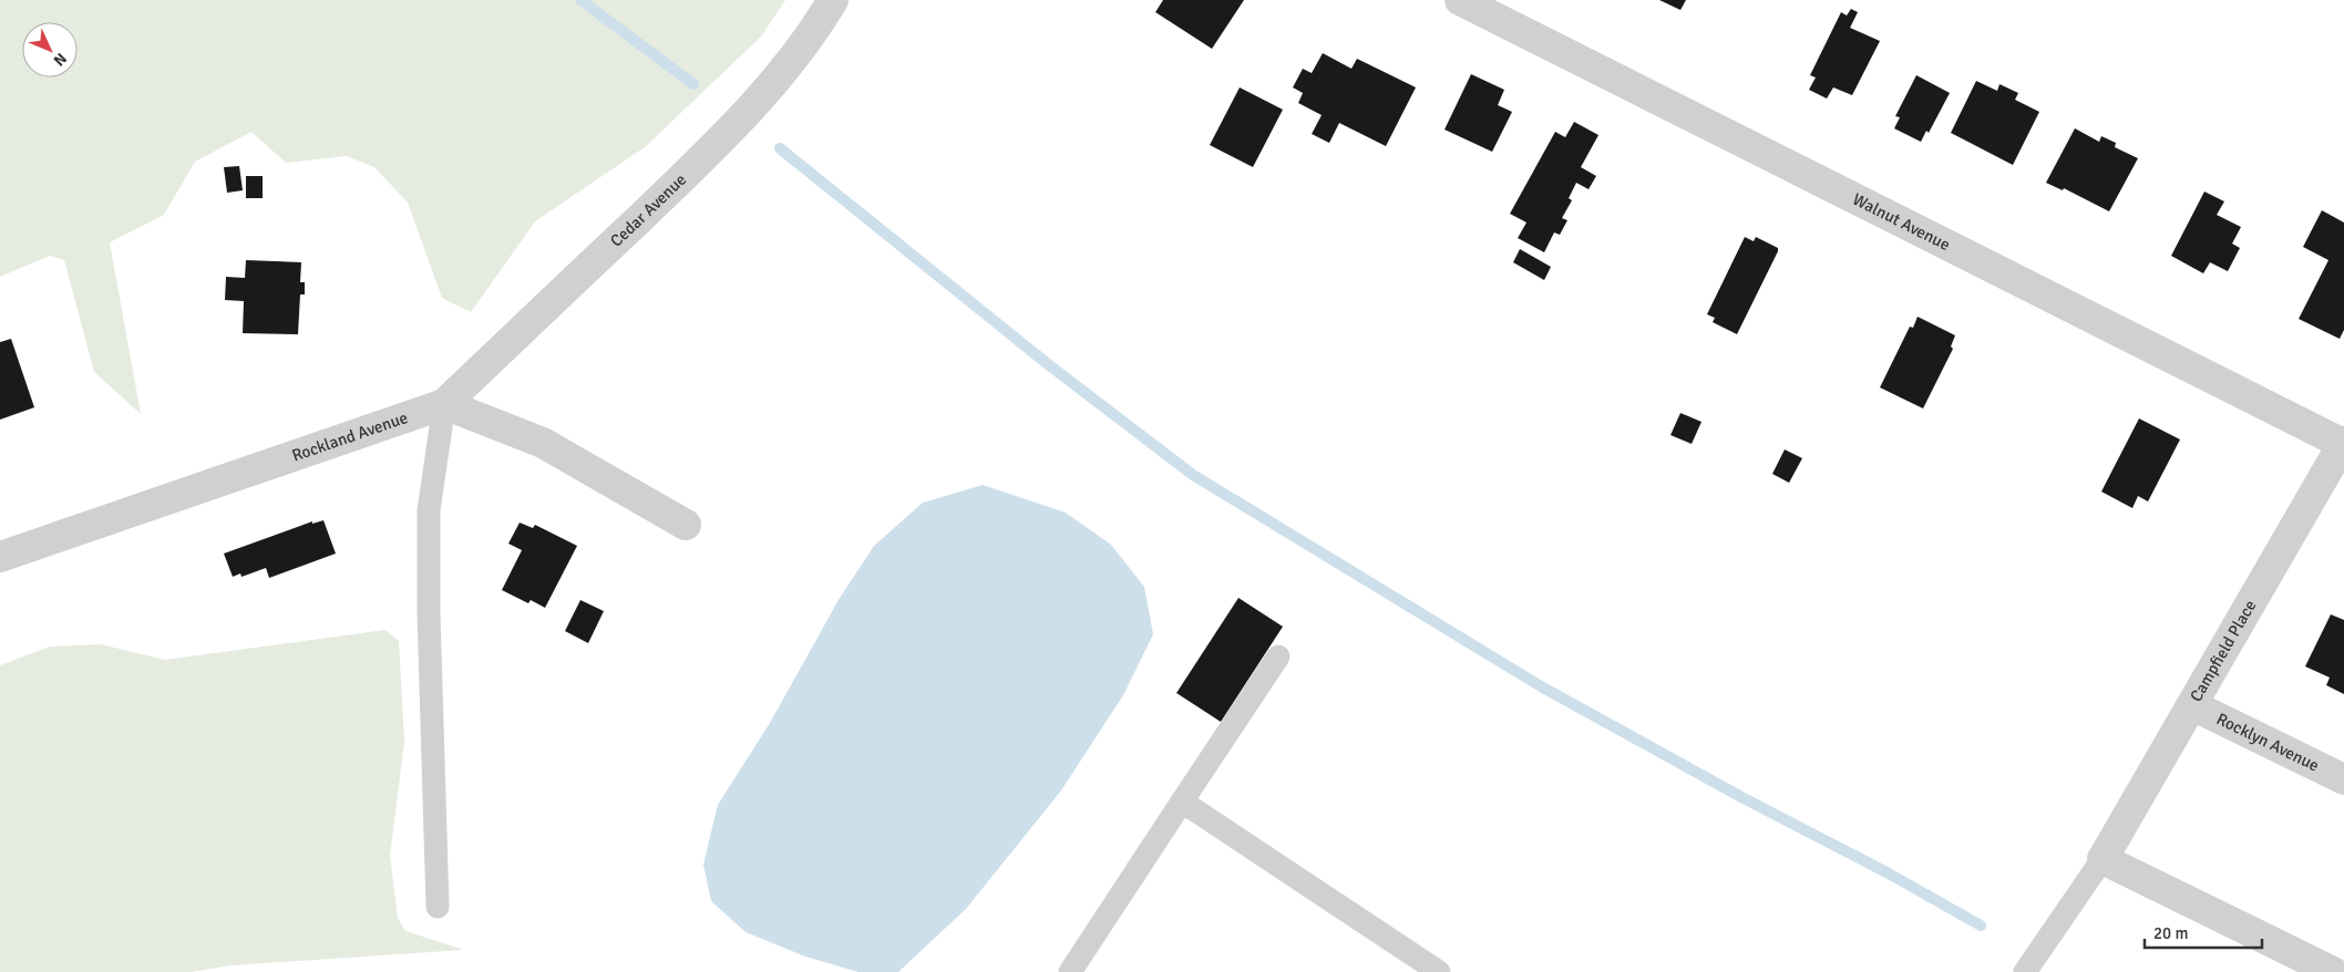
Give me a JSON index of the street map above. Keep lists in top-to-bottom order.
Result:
{
  "streets": {
    "street": [
      "Cedar Avenue",
      "Walnut Avenue",
      "Rockland Avenue",
      "Campfield Place",
      "Rocklyn Avenue"
    ]
  },
  "crossings": [
    ["Cedar Avenue", "Rockland Avenue"],
    ["Walnut Avenue", "Campfield Place"],
    ["Campfield Place", "Rocklyn Avenue"]
  ],
  "scale_bar": "20 m",
  "north": "bottom right"
}
